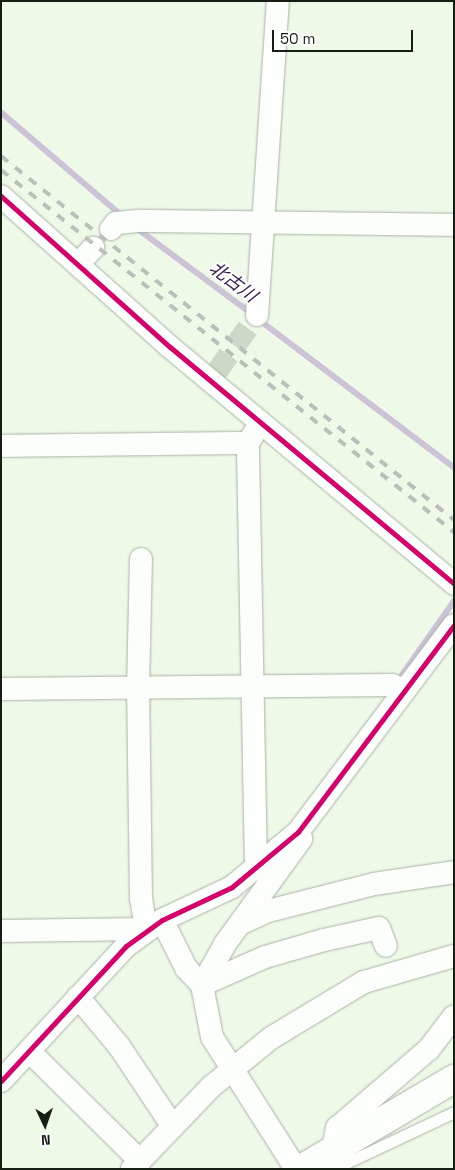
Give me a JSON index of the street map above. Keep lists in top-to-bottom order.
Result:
{
  "water": ["北古川"],
  "scale_bar": "50 m",
  "north": "bottom"
}
